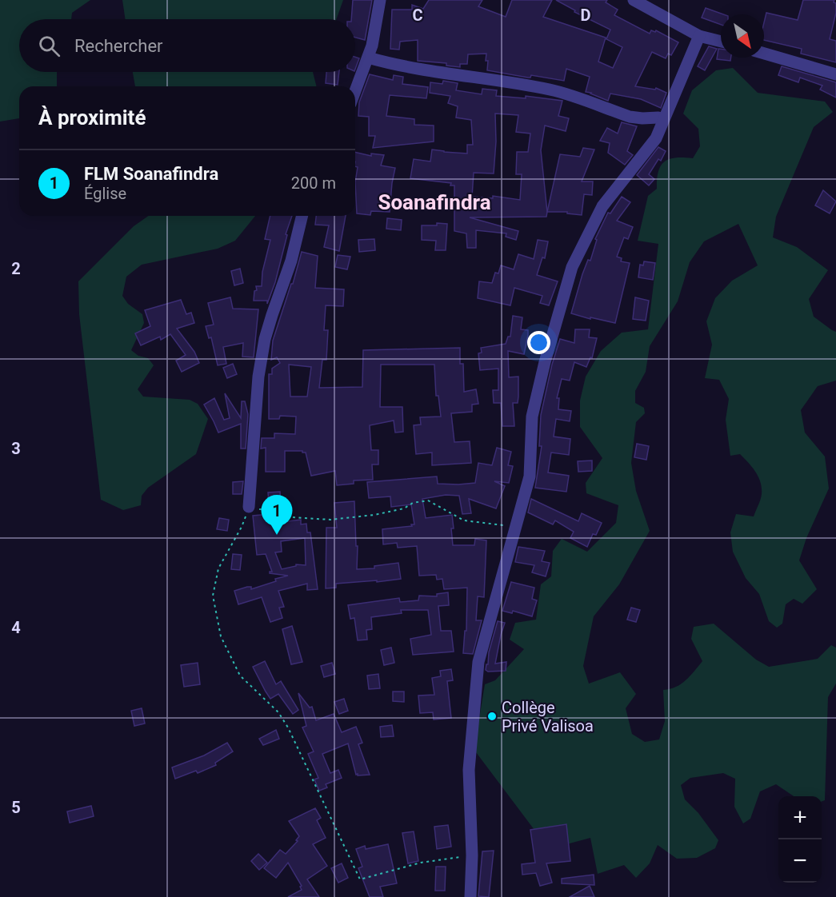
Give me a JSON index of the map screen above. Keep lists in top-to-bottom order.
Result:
{
  "districts": ["Soanafindra"],
  "places": ["Collège Privé Valisoa"],
  "north": "bottom right",
  "page": {
    "search": "Rechercher",
    "heading": "À proximité",
    "list": [
      {
        "mark": "1",
        "name": "FLM Soanafindra",
        "note": "Église",
        "value": "200 m"
      }
    ],
    "pins": "1",
    "map_buttons": ["+", "−"]
  },
  "grid": {
    "columns": ["C", "D"],
    "rows": [
      "2",
      "3",
      "4",
      "5"
    ]
  }
}
